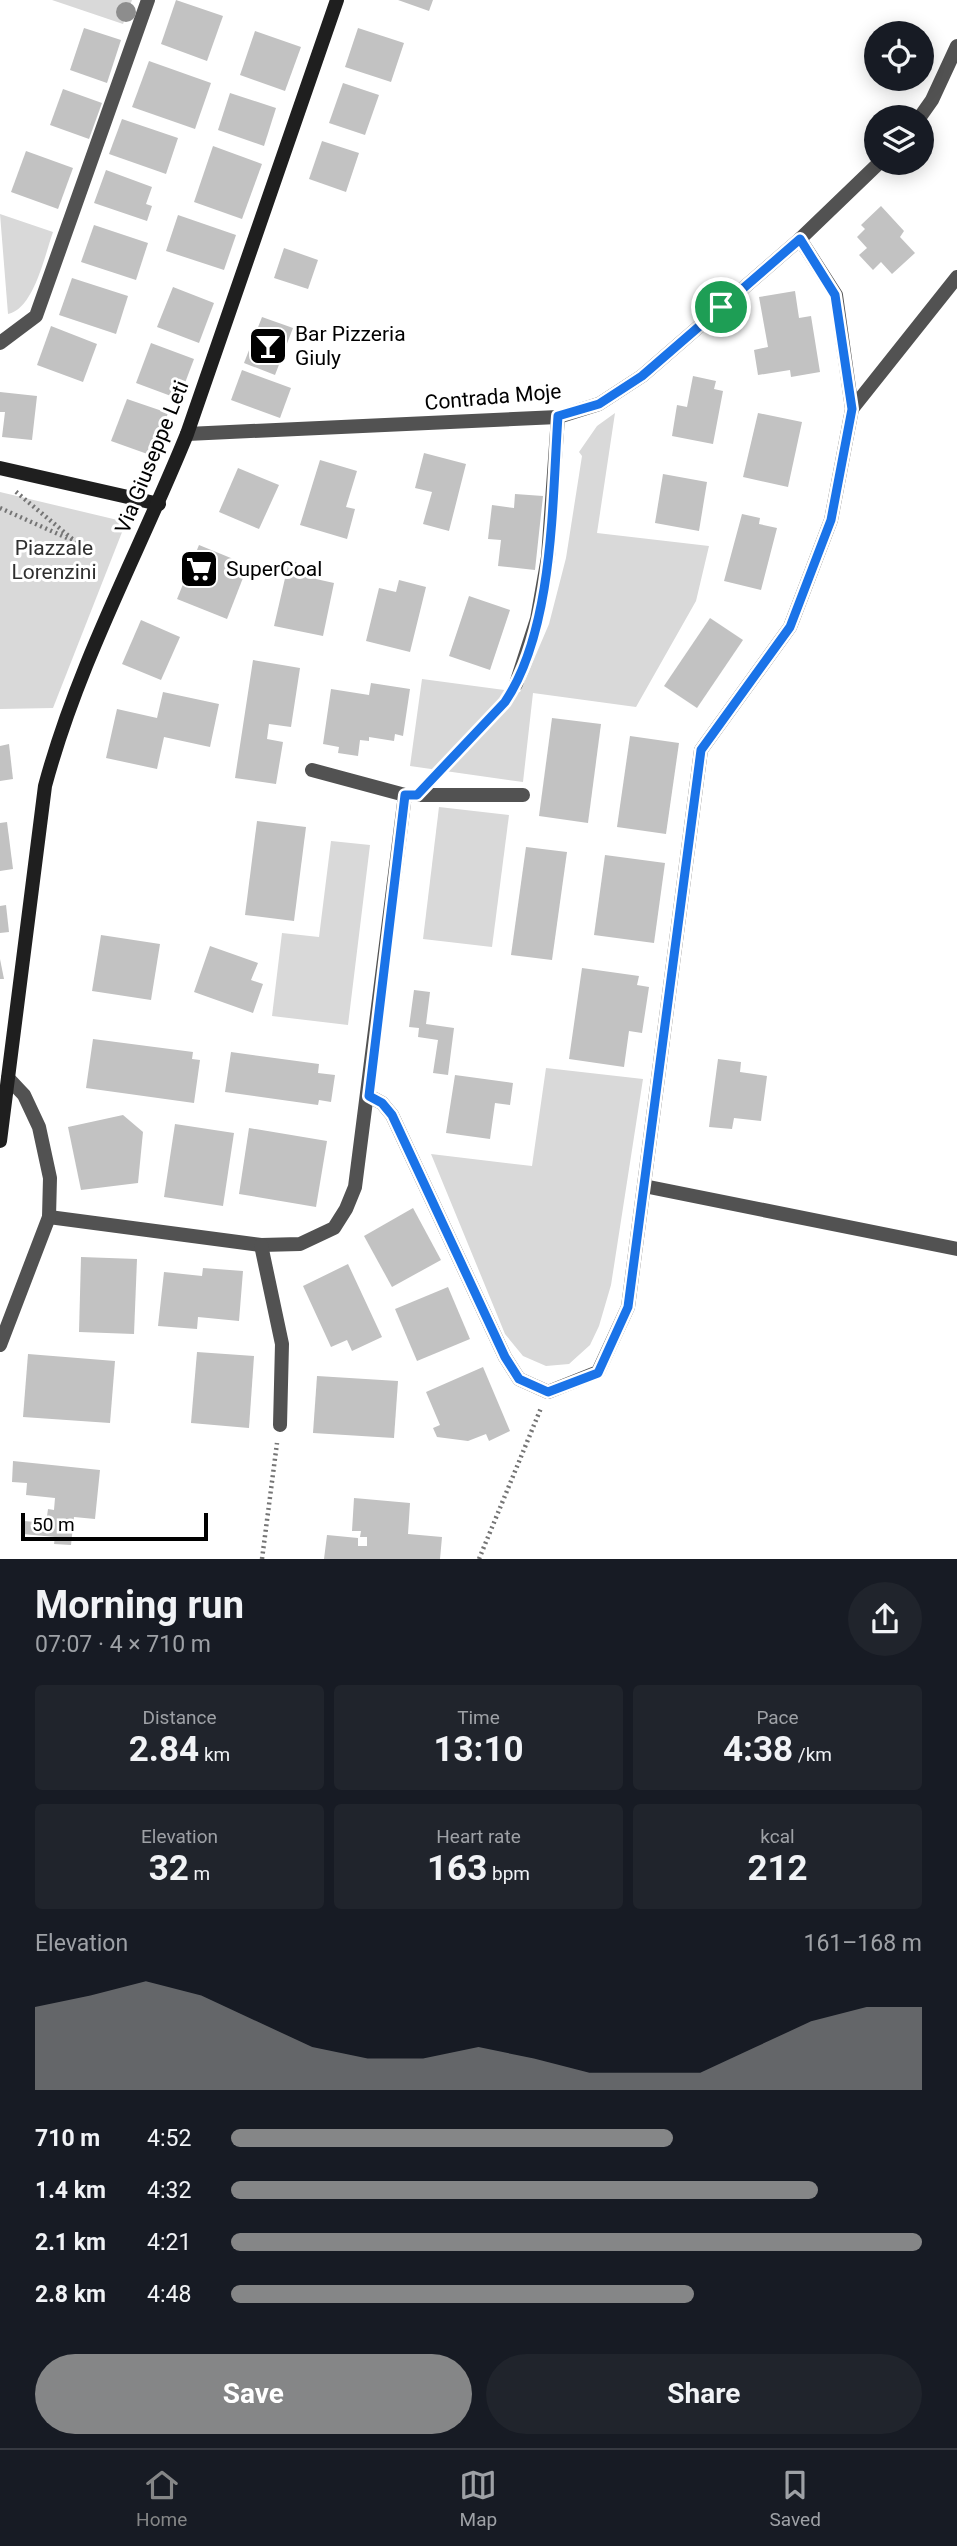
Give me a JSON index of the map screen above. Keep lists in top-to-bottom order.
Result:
{
  "streets": {
    "main road": ["Via Giuseppe Leti"],
    "street": ["Contrada Moje"]
  },
  "crossings": [
    ["Contrada Moje", "Via Giuseppe Leti"]
  ],
  "parks": ["Piazzale Lorenzini"],
  "places": {
    "bar": ["Bar Pizzeria Giuly"],
    "supermarket": ["SuperCoal"]
  },
  "scale_bar": "50 m",
  "page": {
    "scale": "50 m",
    "heading": ["Morning run", "07:07 · 4 × 710 m"],
    "stats": [
      ["Distance", "2.84 km"],
      ["Time", "13:10"],
      ["Pace", "4:38 /km"],
      ["Elevation", "32 m"],
      ["Heart rate", "163 bpm"],
      ["kcal", "212"]
    ],
    "chart": ["Elevation", "161–168 m"],
    "list": [
      {
        "name": "710 m",
        "note": "4:52"
      },
      {
        "name": "1.4 km",
        "note": "4:32"
      },
      {
        "name": "2.1 km",
        "note": "4:21"
      },
      {
        "name": "2.8 km",
        "note": "4:48"
      }
    ],
    "buttons": ["Save", "Share"],
    "tabs": ["Home", "Map", "Saved"]
  }
}
